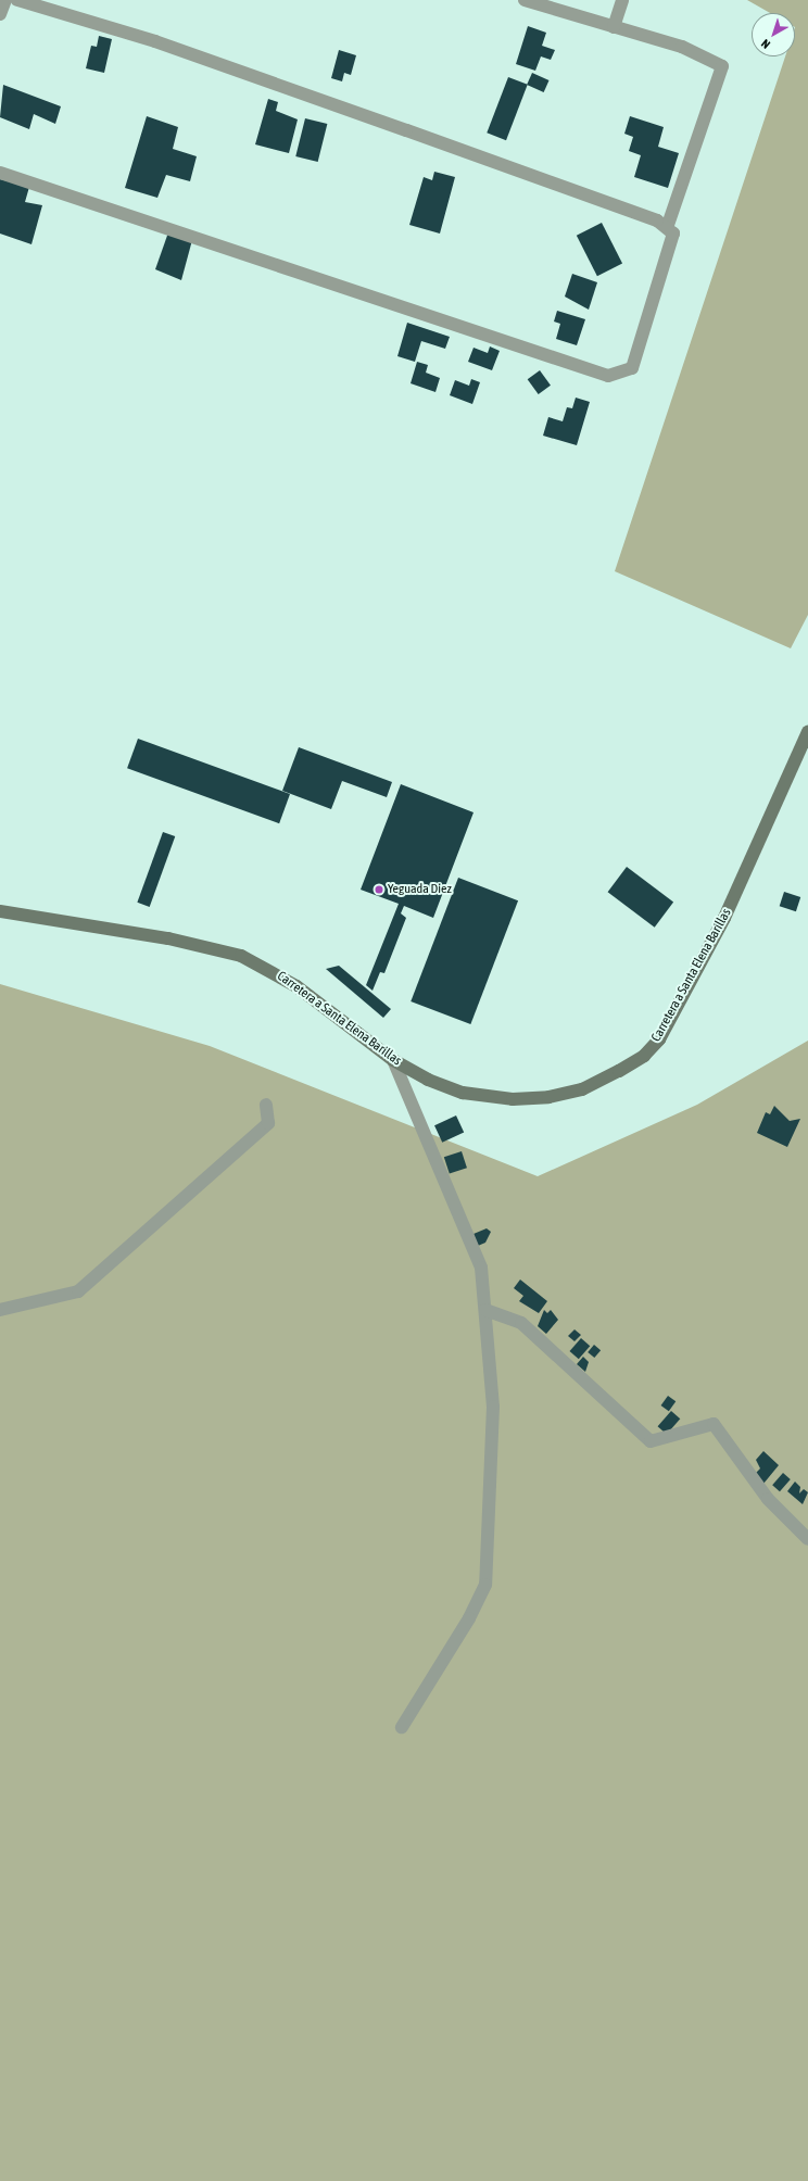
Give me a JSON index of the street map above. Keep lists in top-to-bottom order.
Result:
{
  "streets": {
    "main road": ["Carretera a Santa Elena Barillas"]
  },
  "places": ["Yeguada Diez"],
  "north": "bottom left"
}
